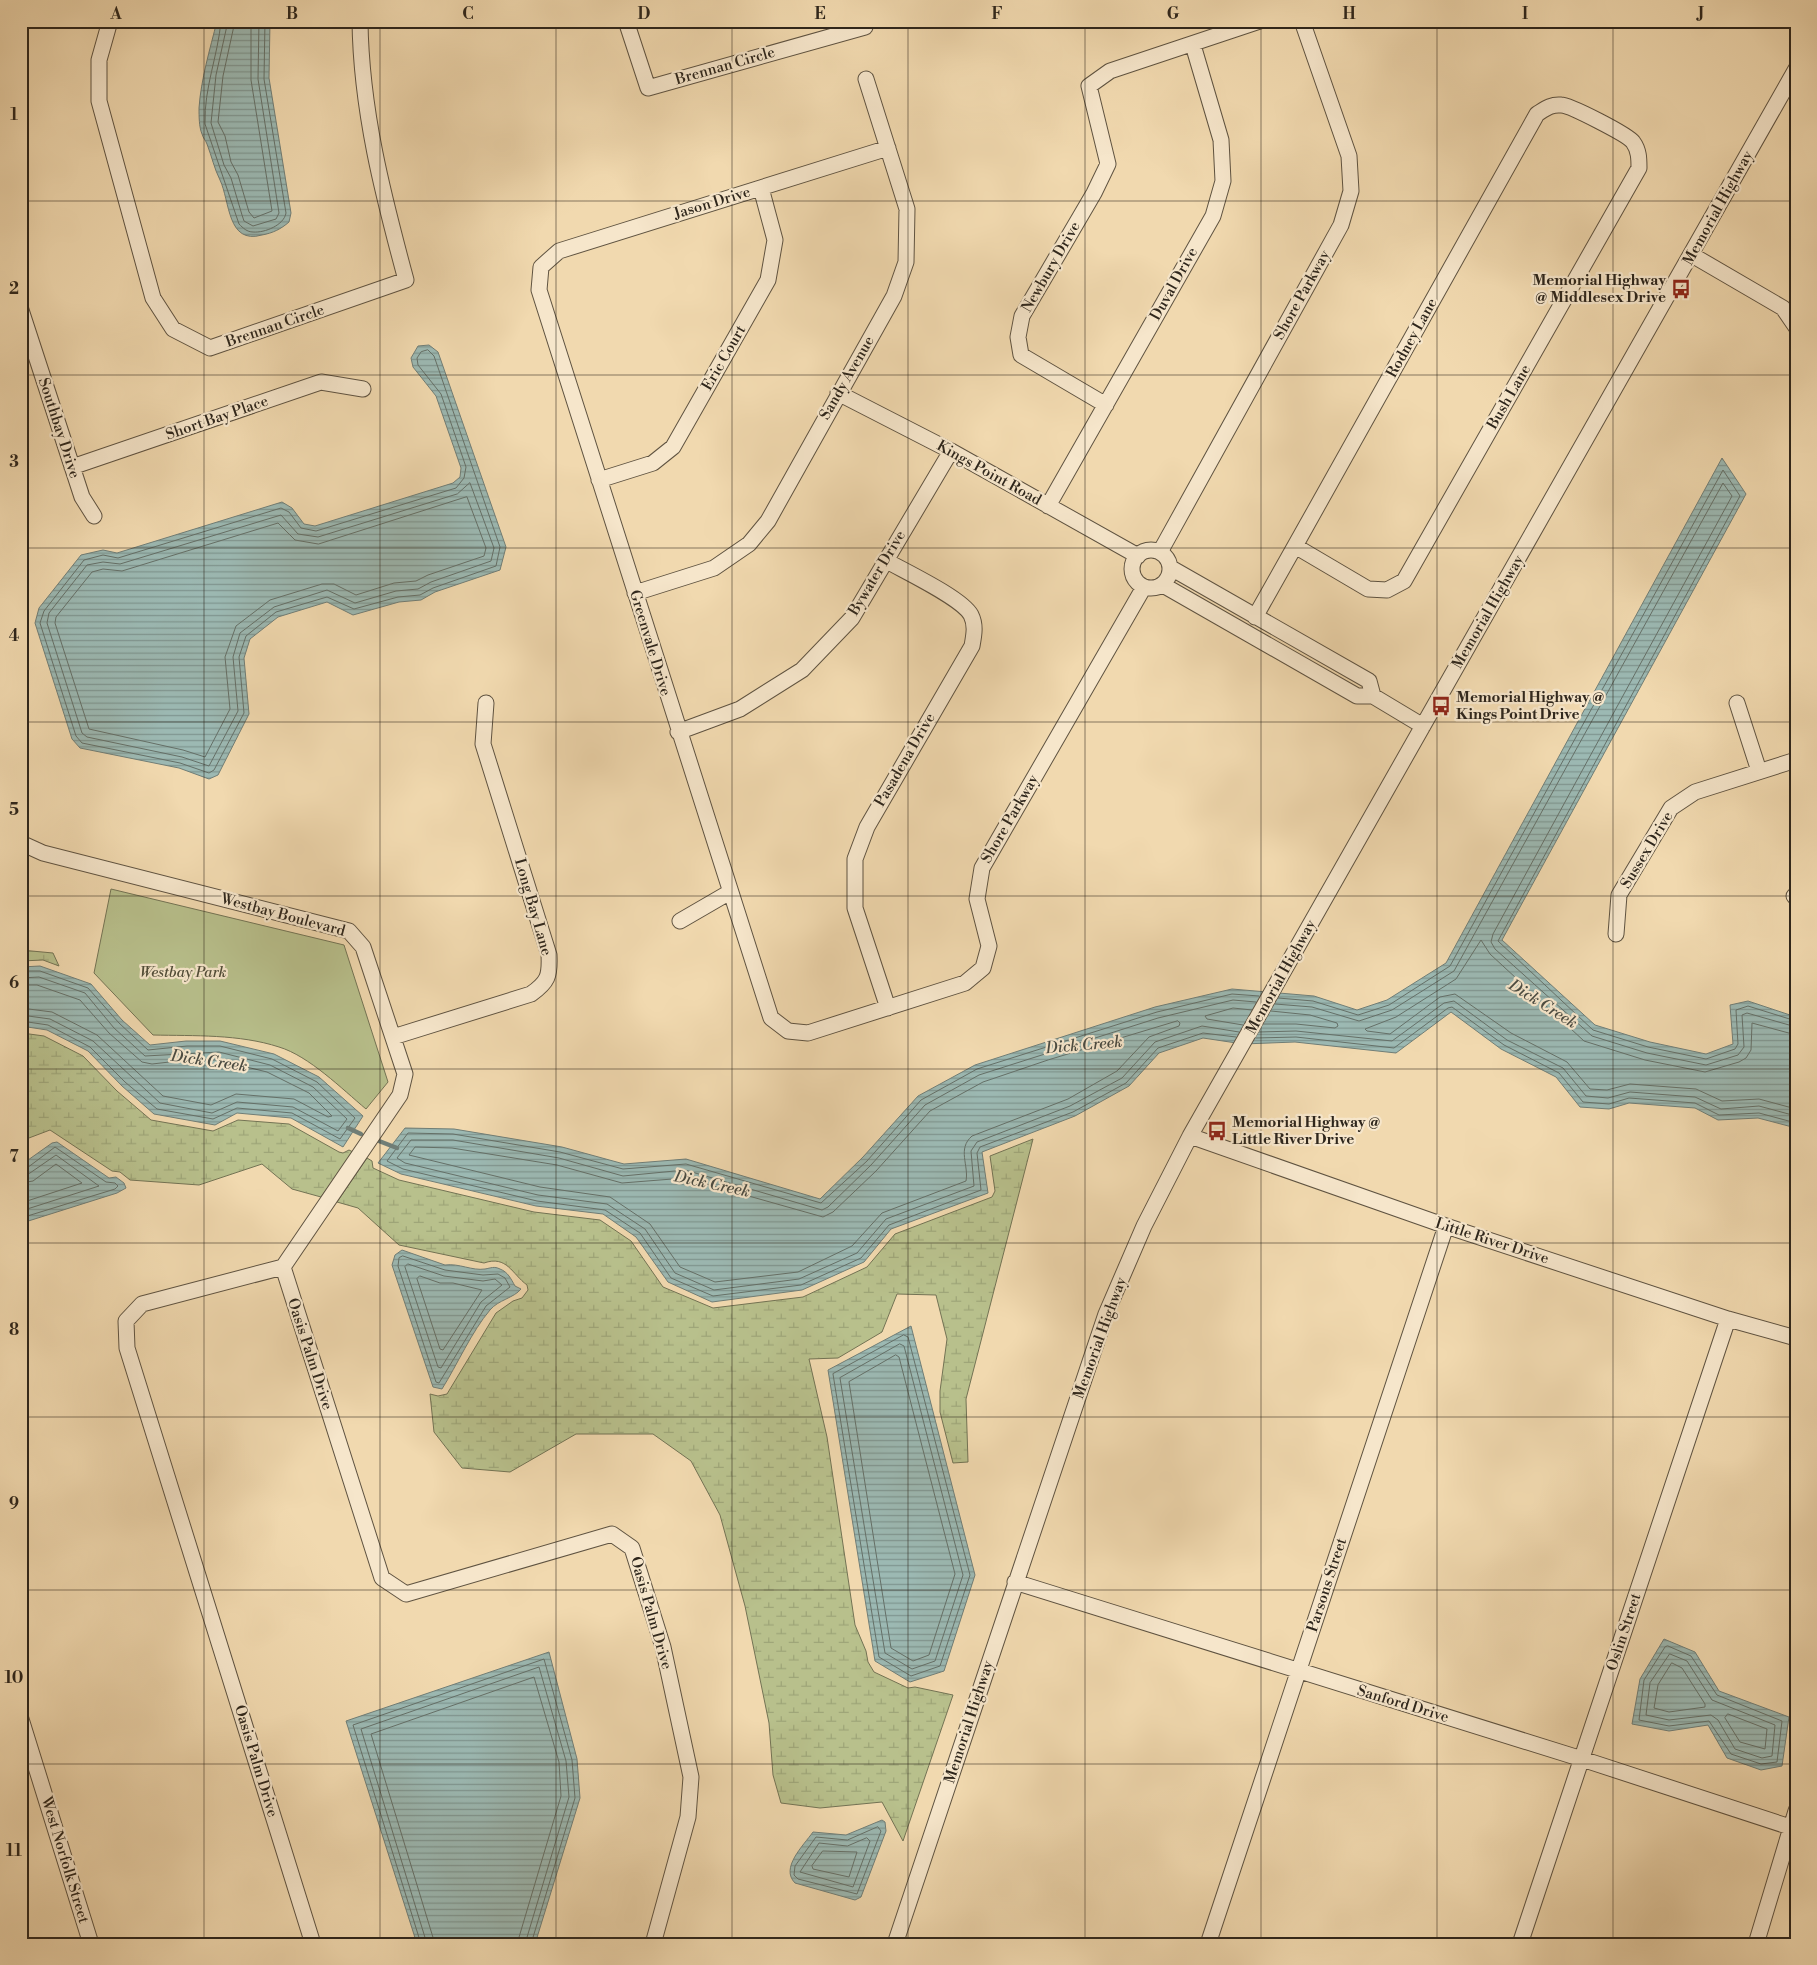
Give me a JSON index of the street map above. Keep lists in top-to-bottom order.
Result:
{
  "streets": {
    "street": [
      "Brennan Circle",
      "Jason Drive",
      "Memorial Highway",
      "Newbury Drive",
      "Duval Drive",
      "Shore Parkway",
      "Rodney Lane",
      "Eric Court",
      "Sandy Avenue",
      "Bush Lane",
      "Short Bay Place",
      "Southbay Drive",
      "Kings Point Road",
      "Bywater Drive",
      "Greenvale Drive",
      "Pasadena Drive",
      "Sussex Drive",
      "Long Bay Lane",
      "Westbay Boulevard",
      "Little River Drive",
      "Oasis Palm Drive",
      "Parsons Street",
      "Oslin Street",
      "Sanford Drive",
      "West Norfolk Street"
    ]
  },
  "crossings": [
    ["Jason Drive", "Eric Court"],
    ["Jason Drive", "Sandy Avenue"],
    ["Jason Drive", "Greenvale Drive"],
    ["Memorial Highway", "Little River Drive"],
    ["Memorial Highway", "Sanford Drive"],
    ["Newbury Drive", "Duval Drive"],
    ["Duval Drive", "Kings Point Road"],
    ["Shore Parkway", "Kings Point Road"],
    ["Shore Parkway", "Greenvale Drive"],
    ["Shore Parkway", "Pasadena Drive"],
    ["Rodney Lane", "Bush Lane"],
    ["Eric Court", "Greenvale Drive"],
    ["Sandy Avenue", "Kings Point Road"],
    ["Sandy Avenue", "Greenvale Drive"],
    ["Short Bay Place", "Southbay Drive"],
    ["Kings Point Road", "Bywater Drive"],
    ["Bywater Drive", "Greenvale Drive"],
    ["Bywater Drive", "Pasadena Drive"],
    ["Long Bay Lane", "Westbay Boulevard"],
    ["Westbay Boulevard", "Oasis Palm Drive"],
    ["Little River Drive", "Parsons Street"],
    ["Little River Drive", "Oslin Street"],
    ["Parsons Street", "Sanford Drive"],
    ["Oslin Street", "Sanford Drive"]
  ],
  "water": ["Dick Creek"],
  "parks": ["Westbay Park"],
  "places": {
    "bus stop": ["Memorial Highway @ Middlesex Drive", "Memorial Highway @ Kings Point Drive", "Memorial Highway @ Little River Drive"]
  },
  "grid": {
    "columns": [
      "A",
      "B",
      "C",
      "D",
      "E",
      "F",
      "G",
      "H",
      "I",
      "J"
    ],
    "rows": [
      "1",
      "2",
      "3",
      "4",
      "5",
      "6",
      "7",
      "8",
      "9",
      "10",
      "11"
    ]
  }
}
